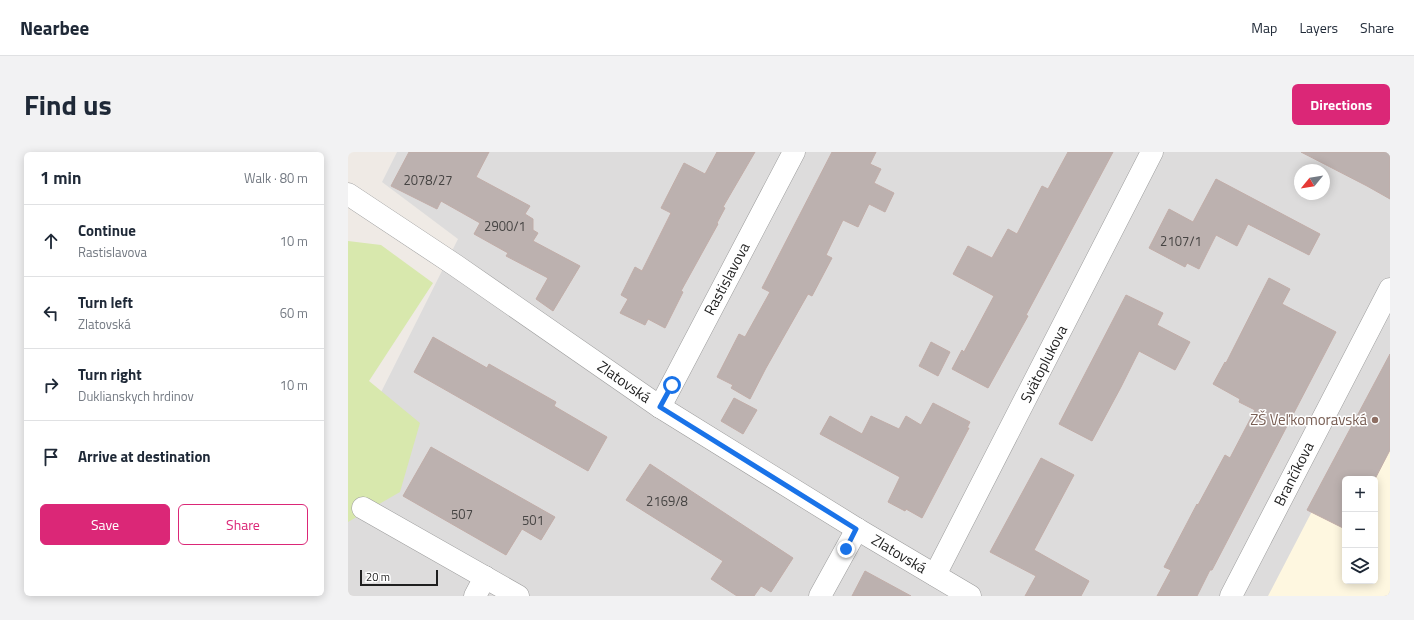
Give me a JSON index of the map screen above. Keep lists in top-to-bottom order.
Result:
{
  "streets": {
    "street": [
      "Rastislavova",
      "Svätoplukova",
      "Zlatovská",
      "Brančíkova"
    ]
  },
  "crossings": [
    ["Rastislavova", "Zlatovská"],
    ["Svätoplukova", "Zlatovská"]
  ],
  "places": ["ZŠ Veľkomoravská"],
  "house_numbers": [
    "2078/27",
    "2900/1",
    "2107/1",
    "2169/8",
    "507",
    "501"
  ],
  "scale_bar": "20 m",
  "north": "bottom left",
  "page": {
    "header": "Nearbee",
    "nav": ["Map", "Layers", "Share"],
    "title": "Find us",
    "buttons": [
      "Directions",
      ["Save", "Share"]
    ],
    "heading": ["1 min", "Walk · 80 m"],
    "list": [
      ["Continue", "Rastislavova", "10 m"],
      ["Turn left", "Zlatovská", "60 m"],
      ["Turn right", "Duklianskych hrdinov", "10 m"],
      "Arrive at destination"
    ],
    "map_buttons": ["+", "−"],
    "scale": "20 m"
  }
}
